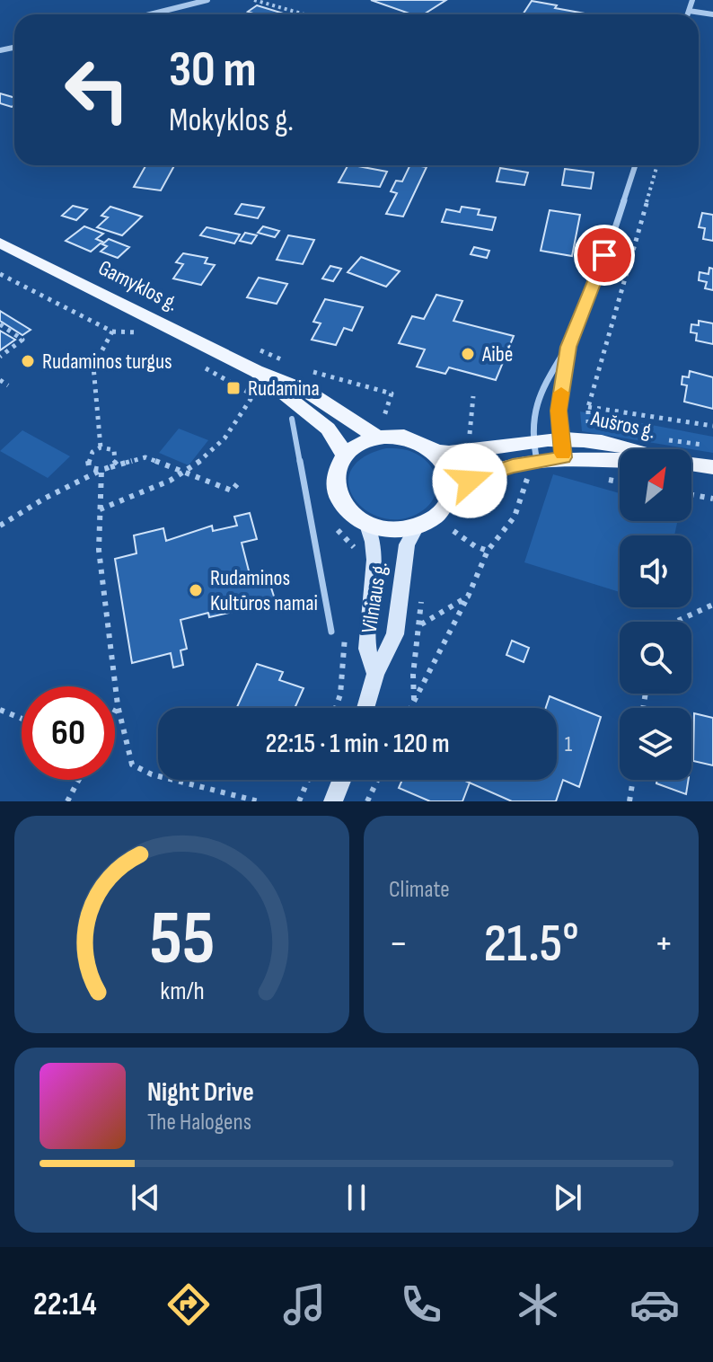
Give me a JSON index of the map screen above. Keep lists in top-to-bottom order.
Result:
{
  "streets": {
    "main road": ["Gamyklos g.", "Aušros g.", "Vilniaus g."]
  },
  "crossings": [
    ["Gamyklos g.", "Aušros g."],
    ["Gamyklos g.", "Vilniaus g."],
    ["Aušros g.", "Vilniaus g."]
  ],
  "places": {
    "other": ["Aibė", "Rudaminos turgus", "Rudaminos Kultūros namai"],
    "transit": ["Rudamina"]
  },
  "house_numbers": ["1"],
  "north": "top right",
  "page": {
    "turn": ["30 m", "Mokyklos g."],
    "limit": "60",
    "trip": "22:15 · 1 min · 120 m",
    "tile": "Climate",
    "heat": ["−", "21.5°", "+"],
    "song": ["Night Drive", "The Halogens"],
    "tabs": "22:14",
    "gauge": ["55", "km/h"]
  }
}
